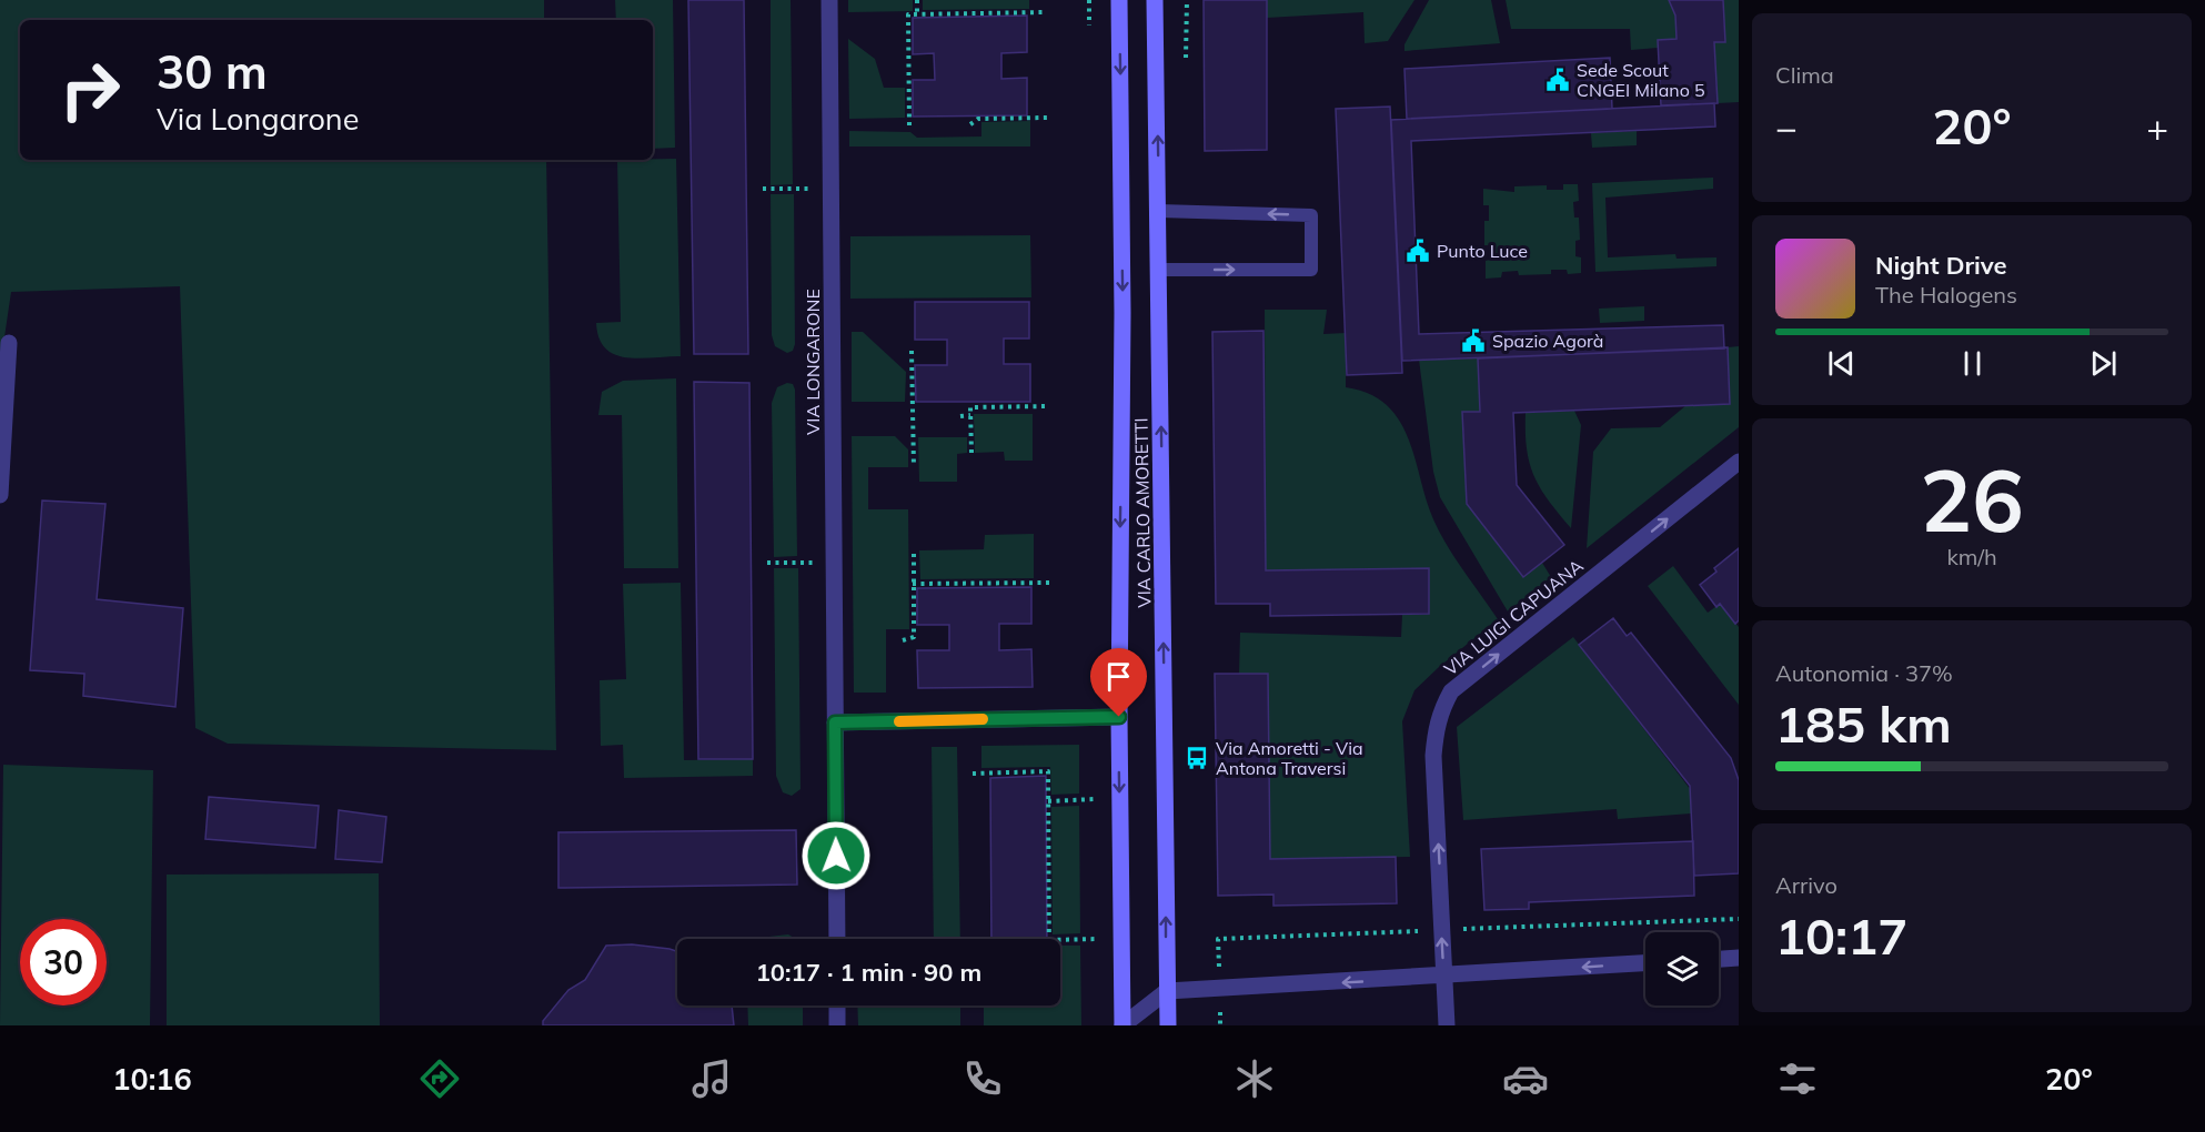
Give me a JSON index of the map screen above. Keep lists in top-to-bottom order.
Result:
{
  "streets": {
    "street": ["VIA LONGARONE", "VIA CARLO AMORETTI", "VIA LUIGI CAPUANA"]
  },
  "one_way": ["VIA LUIGI CAPUANA"],
  "places": {
    "public building": ["Sede Scout CNGEI Milano 5", "Punto Luce", "Spazio Agorà"],
    "bus stop": ["Via Amoretti - Via Antona Traversi"]
  },
  "page": {
    "tile": [
      "Clima",
      ["26", "km/h"],
      ["Autonomia · 37%", "185 km"],
      ["Arrivo", "10:17"]
    ],
    "turn": ["30 m", "Via Longarone"],
    "heat": ["−", "20°", "+"],
    "song": ["Night Drive", "The Halogens"],
    "limit": "30",
    "trip": "10:17 · 1 min · 90 m",
    "tabs": ["10:16", "20°"]
  }
}
